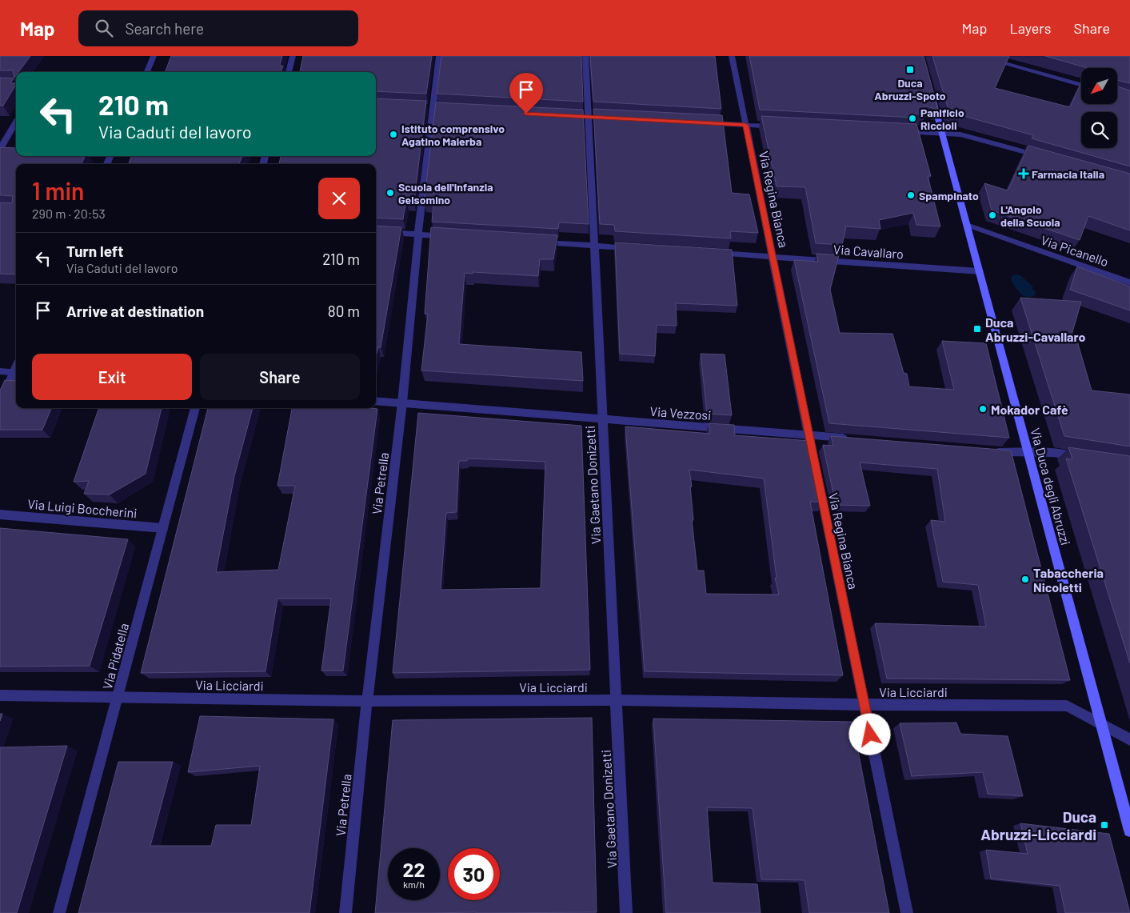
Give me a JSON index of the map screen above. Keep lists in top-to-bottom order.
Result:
{
  "streets": {
    "main road": ["Via Duca degli Abruzzi"],
    "street": [
      "Via Regina Bianca",
      "Via Picanello",
      "Via Cavallaro",
      "Via Vezzosi",
      "Via Petrella",
      "Via Gaetano Donizetti",
      "Via Luigi Boccherini",
      "Via Pidatella",
      "Via Licciardi"
    ]
  },
  "crossings": [
    ["Via Regina Bianca", "Via Cavallaro"],
    ["Via Regina Bianca", "Via Vezzosi"],
    ["Via Regina Bianca", "Via Licciardi"],
    ["Via Picanello", "Via Duca degli Abruzzi"],
    ["Via Cavallaro", "Via Duca degli Abruzzi"],
    ["Via Vezzosi", "Via Petrella"],
    ["Via Vezzosi", "Via Gaetano Donizetti"],
    ["Via Petrella", "Via Licciardi"],
    ["Via Gaetano Donizetti", "Via Licciardi"],
    ["Via Duca degli Abruzzi", "Via Licciardi"],
    ["Via Luigi Boccherini", "Via Pidatella"],
    ["Via Pidatella", "Via Licciardi"]
  ],
  "places": {
    "transit": ["Duca Abruzzi-Spoto", "Duca Abruzzi-Cavallaro", "Duca Abruzzi-Licciardi"],
    "other": [
      "Panificio Riccioli",
      "Istituto comprensivo Agatino Malerba",
      "Scuola dell'infanzia Gelsomino",
      "Spampinato",
      "L'Angolo della Scuola",
      "Mokador Cafè",
      "Tabaccheria Nicoletti"
    ],
    "health": ["Farmacia Italia"]
  },
  "north": "bottom left",
  "page": {
    "header": "Map",
    "search": "Search here",
    "nav": ["Map", "Layers", "Share"],
    "turn": ["210 m", "Via Caduti del lavoro"],
    "heading": ["1 min", "290 m · 20:53"],
    "list": [
      {
        "name": "Turn left",
        "note": "Via Caduti del lavoro",
        "value": "210 m"
      },
      {
        "name": "Arrive at destination",
        "value": "80 m"
      }
    ],
    "buttons": ["Exit", "Share"],
    "speed": "22 km/h",
    "limit": "30"
  }
}
